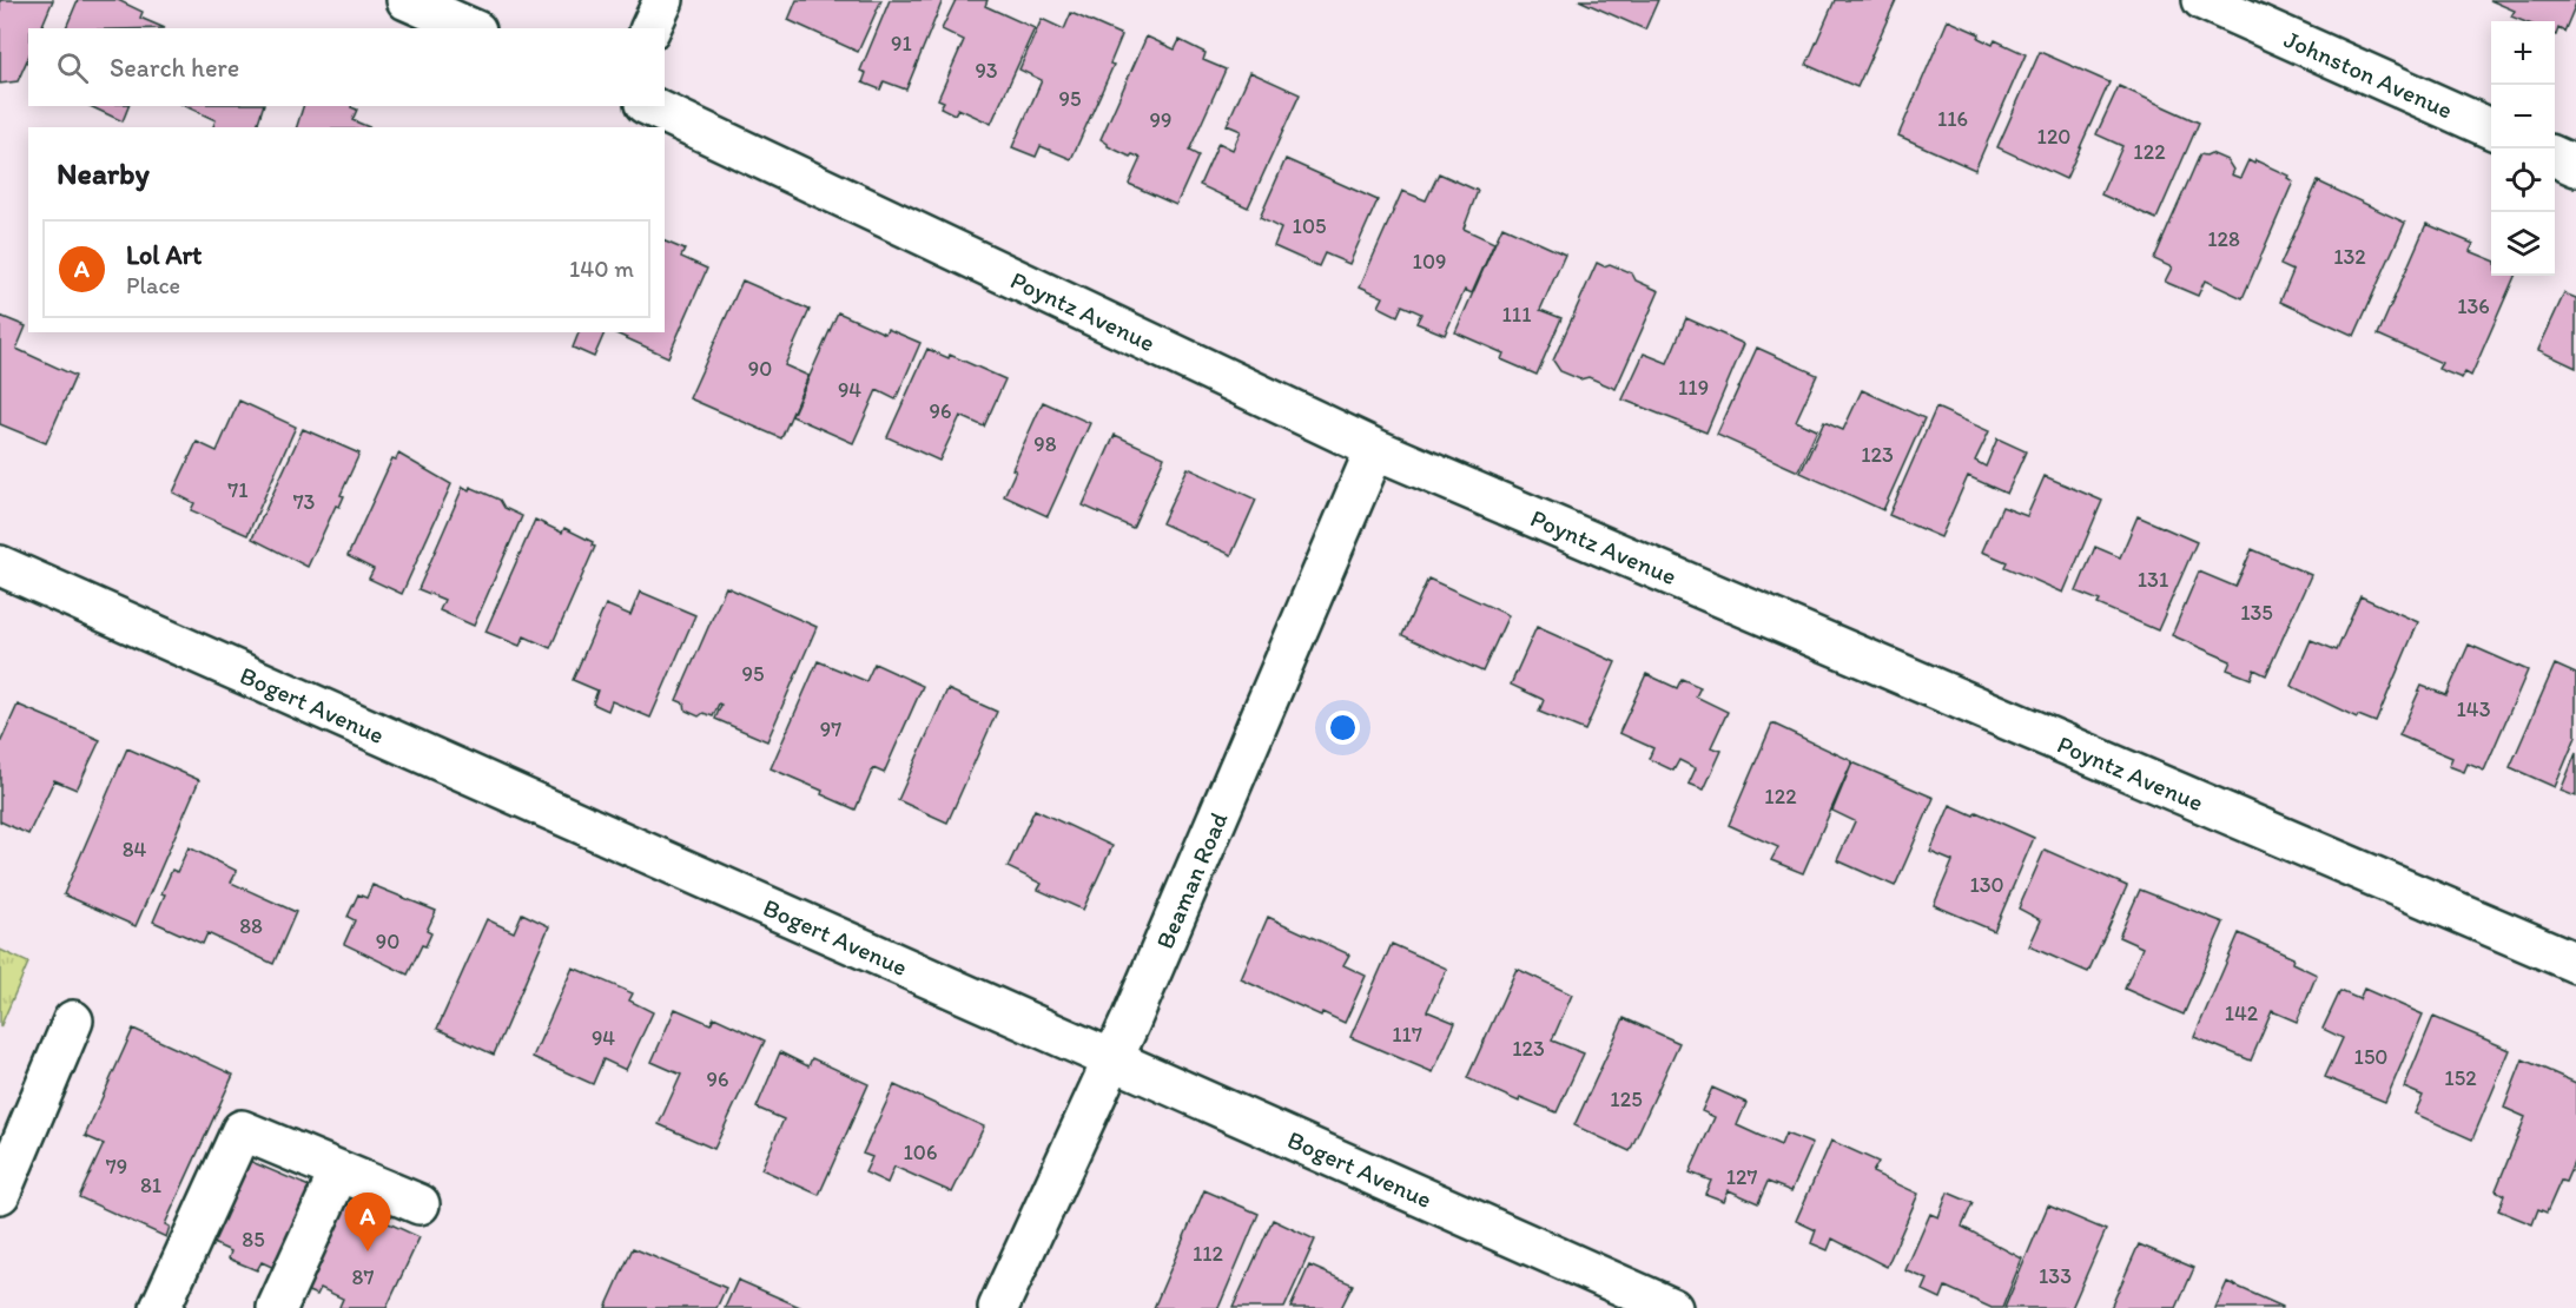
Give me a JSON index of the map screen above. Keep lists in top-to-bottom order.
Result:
{
  "streets": {
    "street": [
      "Johnston Avenue",
      "Poyntz Avenue",
      "Bogert Avenue",
      "Beaman Road"
    ]
  },
  "crossings": [
    ["Poyntz Avenue", "Beaman Road"],
    ["Bogert Avenue", "Beaman Road"]
  ],
  "house_numbers": [
    "91",
    "93",
    "95",
    "116",
    "99",
    "120",
    "122",
    "105",
    "128",
    "132",
    "109",
    "136",
    "111",
    "90",
    "119",
    "94",
    "96",
    "98",
    "123",
    "71",
    "73",
    "131",
    "135",
    "95",
    "143",
    "97",
    "122",
    "84",
    "130",
    "88",
    "90",
    "142",
    "117",
    "94",
    "123",
    "150",
    "152",
    "96",
    "125",
    "106",
    "79",
    "127",
    "81",
    "85",
    "112",
    "133",
    "87"
  ],
  "page": {
    "map_buttons": ["+", "−"],
    "search": "Search here",
    "heading": "Nearby",
    "list": [
      {
        "mark": "A",
        "name": "Lol Art",
        "note": "Place",
        "value": "140 m"
      }
    ],
    "pins": "A"
  }
}
